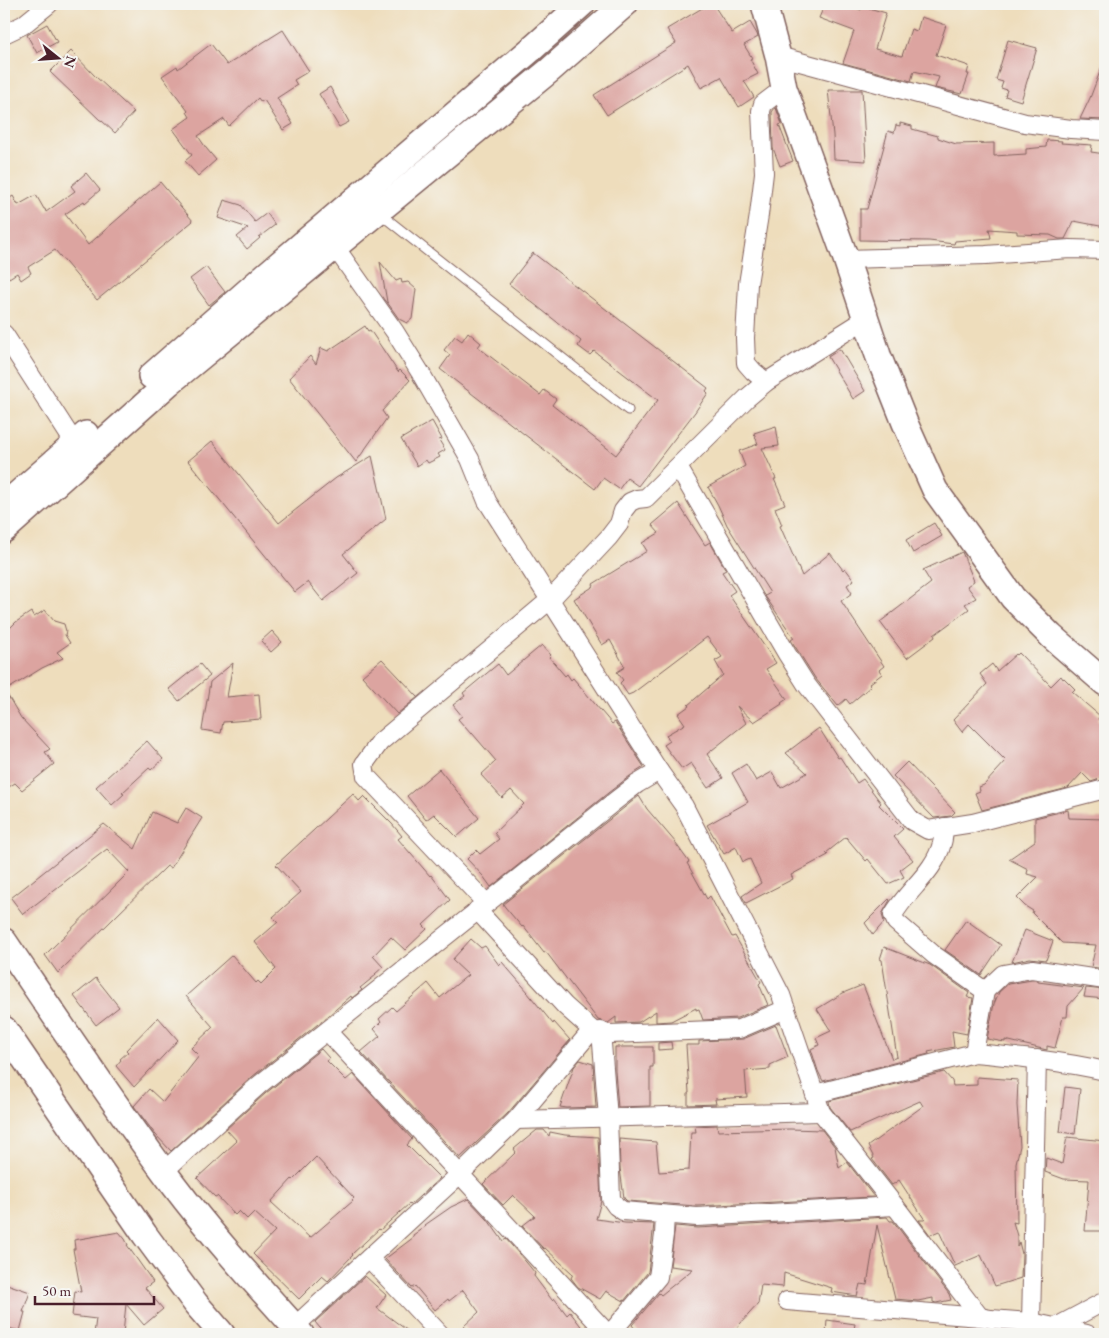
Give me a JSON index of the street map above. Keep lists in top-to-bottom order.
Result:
{
  "scale_bar": "50 m",
  "north": "right"
}
